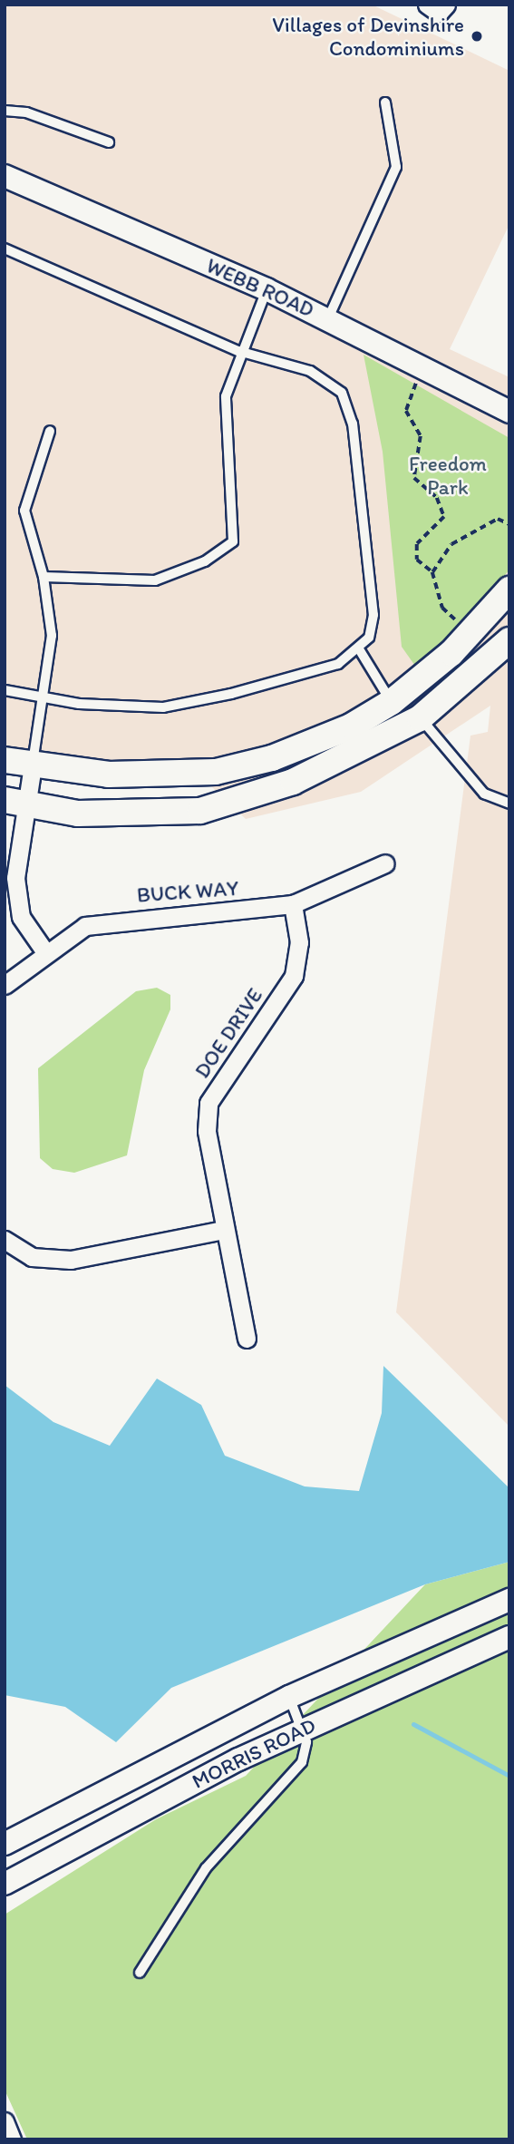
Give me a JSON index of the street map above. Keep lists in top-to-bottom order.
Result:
{
  "streets": {
    "street": [
      "WEBB ROAD",
      "BUCK WAY",
      "DOE DRIVE",
      "MORRIS ROAD"
    ]
  },
  "crossings": [
    ["BUCK WAY", "DOE DRIVE"]
  ],
  "parks": ["Freedom Park"],
  "places": ["Villages of Devinshire Condominiums"]
}
